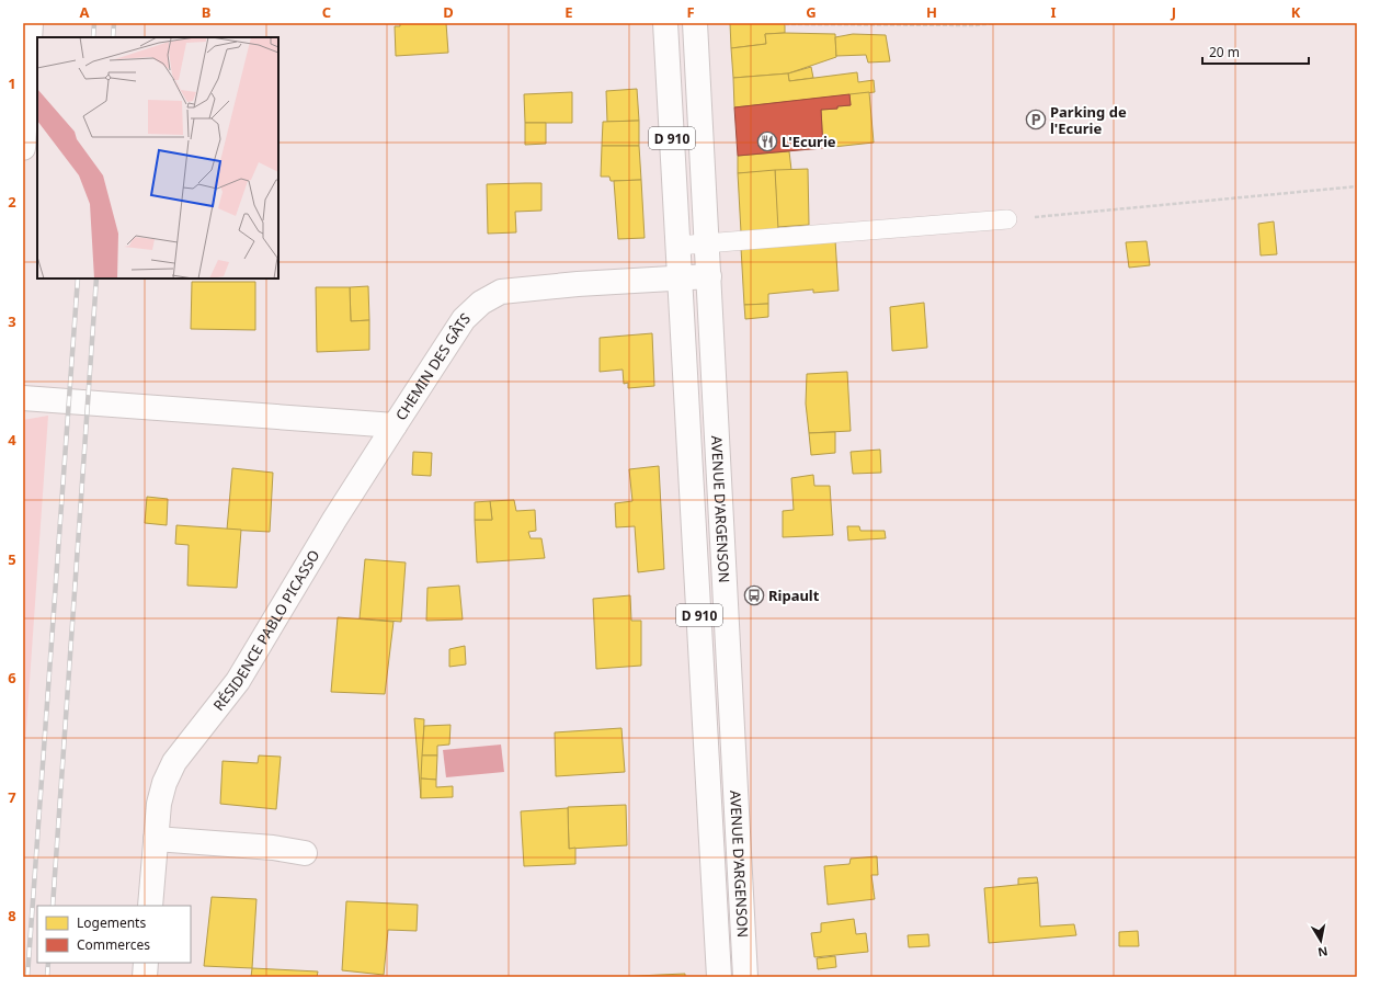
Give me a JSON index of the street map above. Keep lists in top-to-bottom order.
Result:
{
  "streets": {
    "main road": [
      "D 910",
      "CHEMIN DES GÂTS",
      "AVENUE D'ARGENSON",
      "RÉSIDENCE PABLO PICASSO"
    ]
  },
  "crossings": [
    ["D 910", "AVENUE D'ARGENSON"],
    ["CHEMIN DES GÂTS", "AVENUE D'ARGENSON"],
    ["CHEMIN DES GÂTS", "RÉSIDENCE PABLO PICASSO"]
  ],
  "places": {
    "parking": ["Parking de l'Ecurie"],
    "restaurant": ["L'Ecurie"],
    "bus stop": ["Ripault"]
  },
  "legend": ["Logements", "Commerces"],
  "scale_bar": "20 m",
  "north": "bottom",
  "grid": {
    "columns": [
      "A",
      "B",
      "C",
      "D",
      "E",
      "F",
      "G",
      "H",
      "I",
      "J",
      "K"
    ],
    "rows": [
      "1",
      "2",
      "3",
      "4",
      "5",
      "6",
      "7",
      "8"
    ]
  }
}
